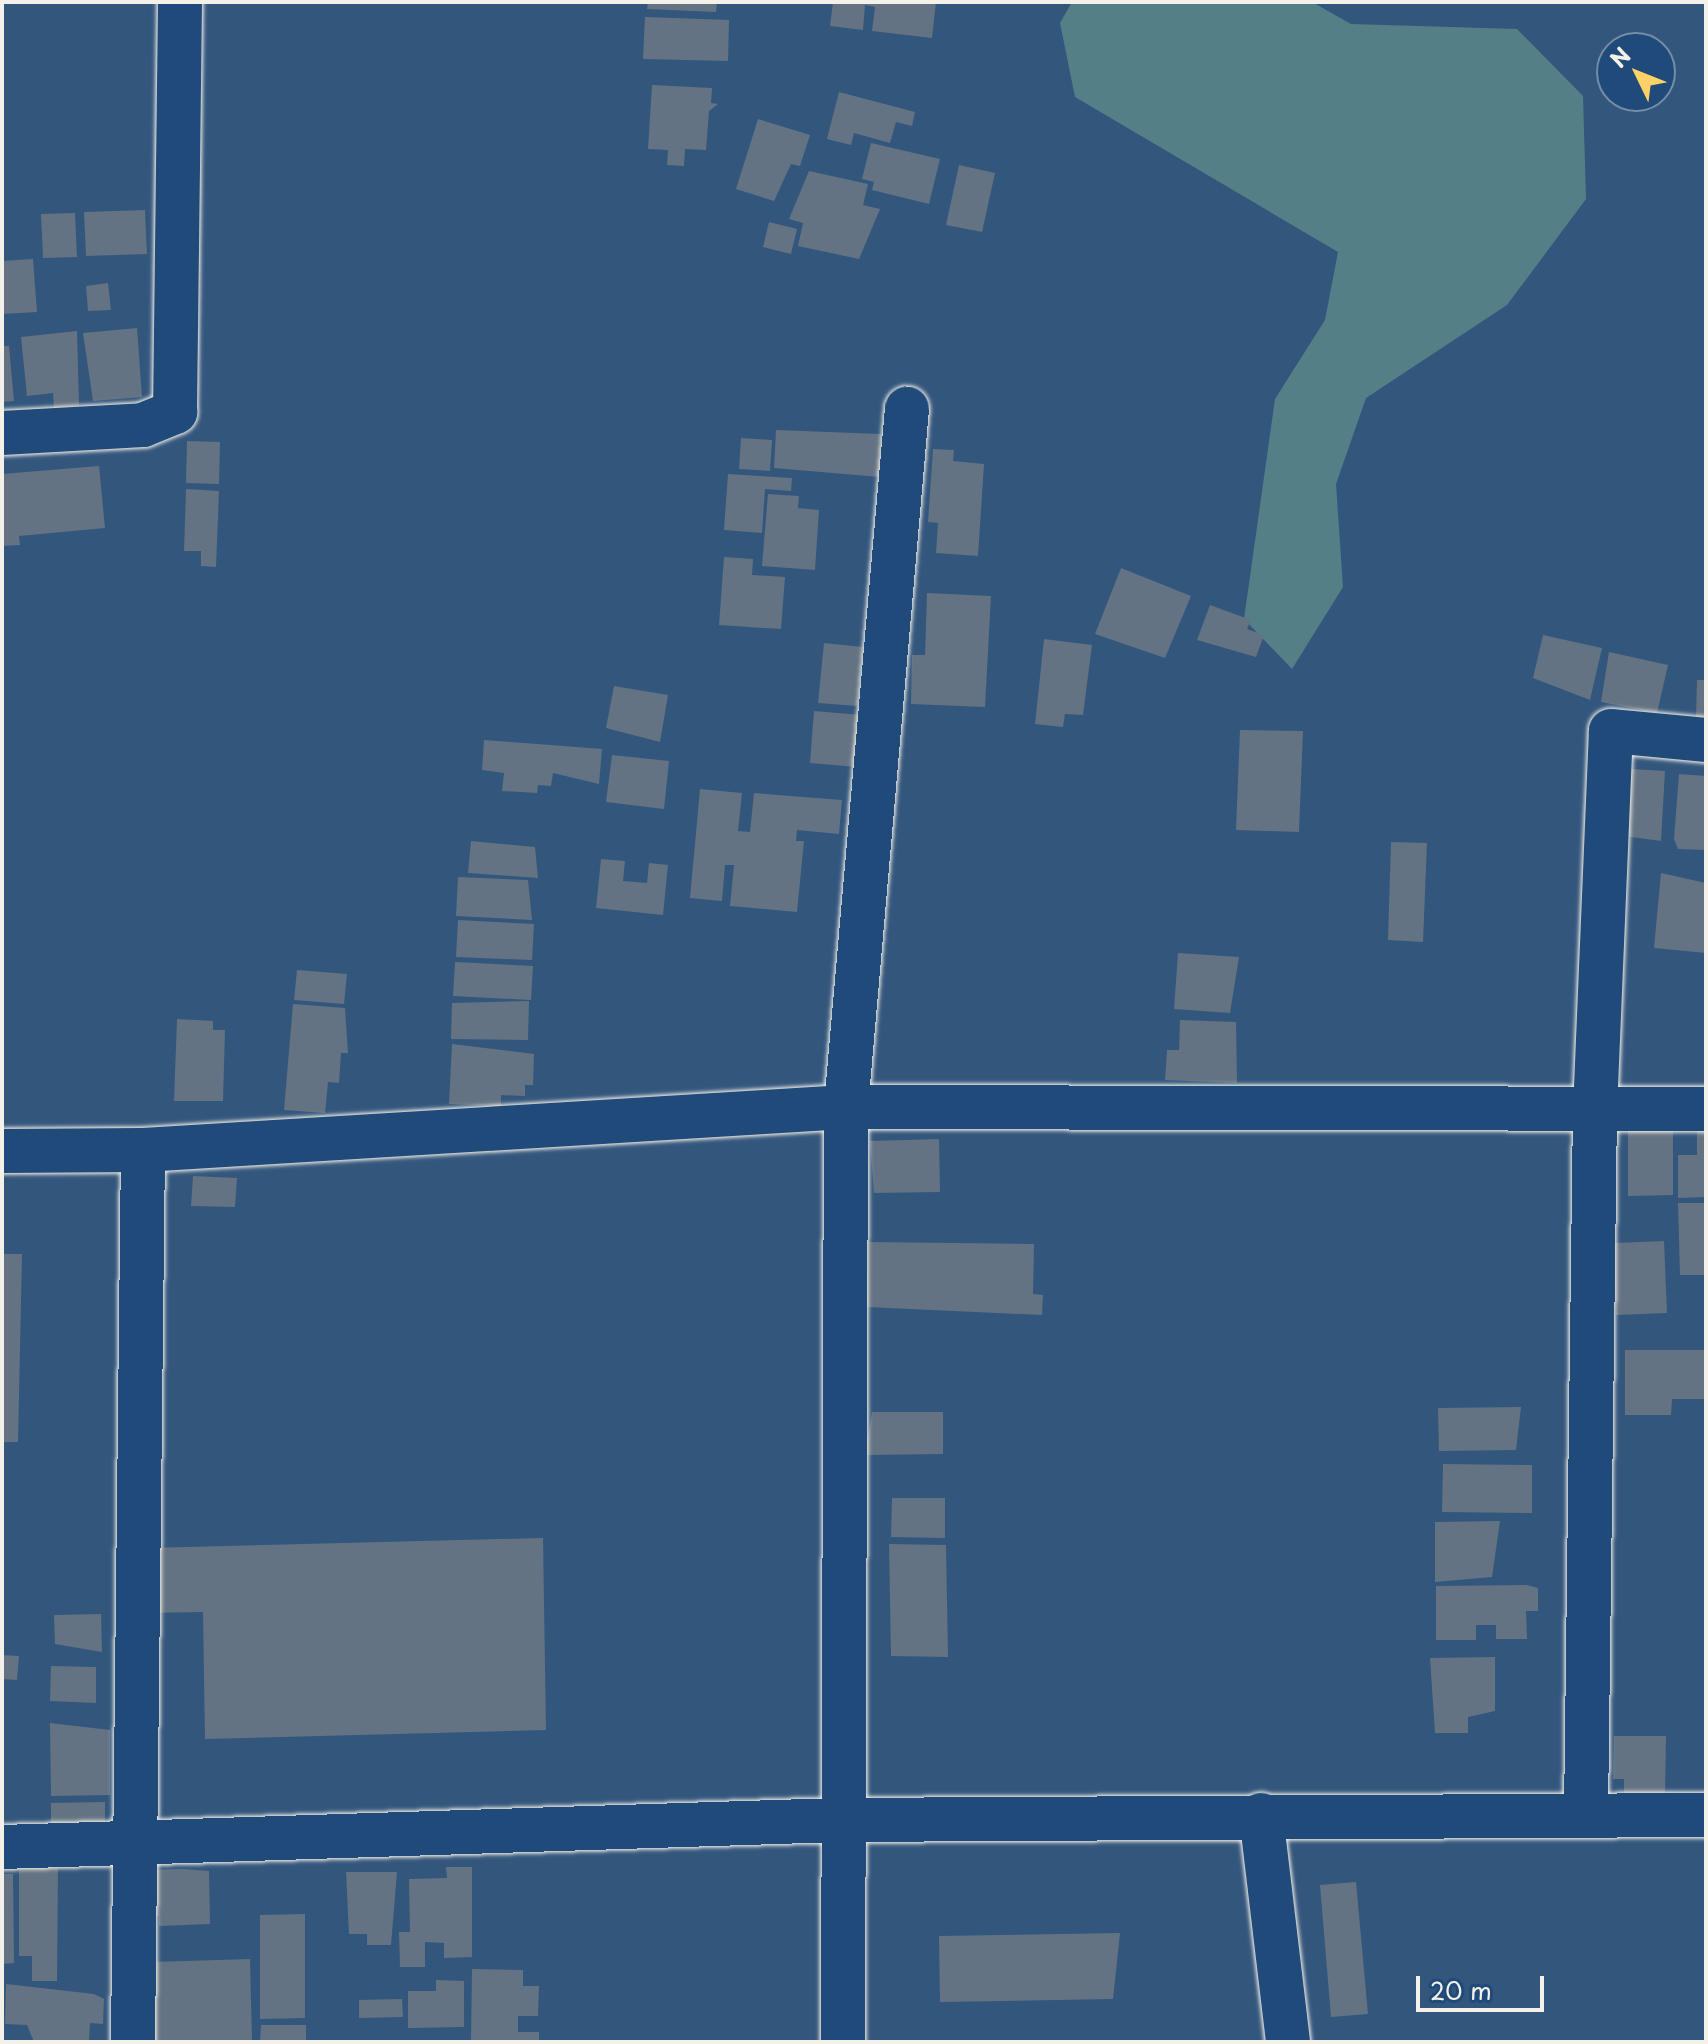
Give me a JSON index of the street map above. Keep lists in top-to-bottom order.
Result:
{
  "scale_bar": "20 m",
  "north": "top left"
}
